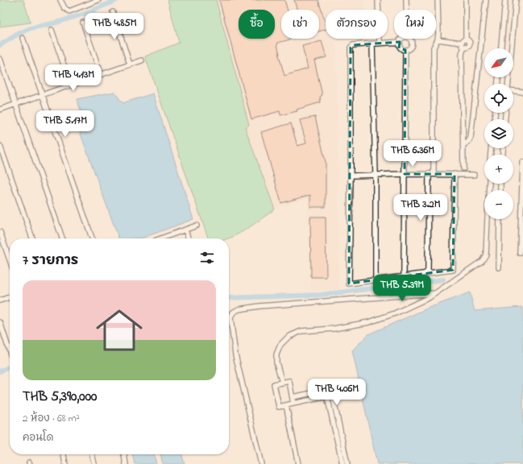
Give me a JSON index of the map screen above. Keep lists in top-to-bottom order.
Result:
{
  "north": "bottom left",
  "page": {
    "chip": [
      "ซื้อ",
      "เช่า",
      "ตัวกรอง",
      "ใหม่"
    ],
    "price": [
      "THB 4.85M",
      "THB 4.13M",
      "THB 5.17M",
      "THB 6.36M",
      "THB 3.2M",
      "THB 5.39M",
      "THB 4.06M"
    ],
    "map_buttons": ["+", "−"],
    "heading": "7 รายการ",
    "list": [
      {
        "name": "THB 5,390,000",
        "note": "2 ห้อง · 68 m² · คอนโด"
      }
    ]
  }
}
